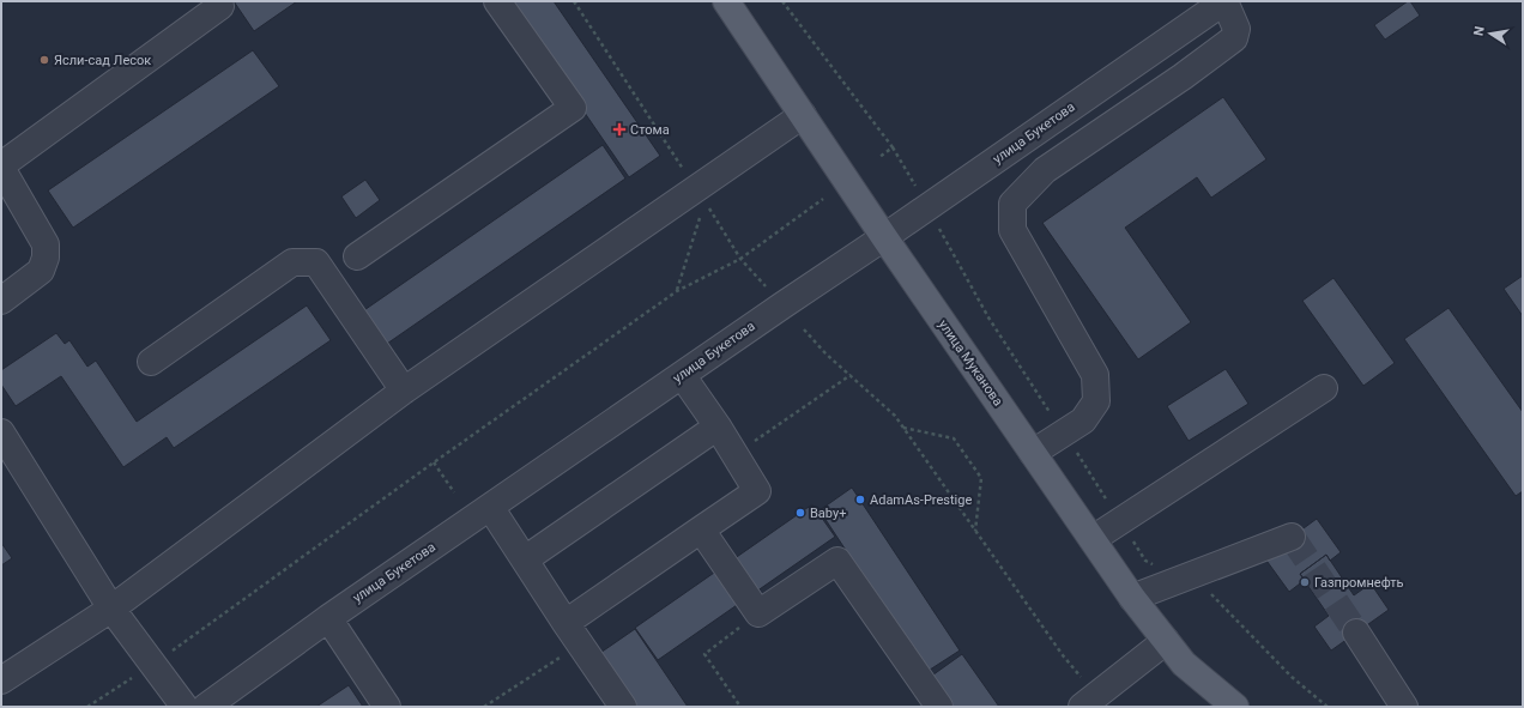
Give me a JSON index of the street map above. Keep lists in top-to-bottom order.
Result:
{
  "streets": {
    "main road": ["улица Муканова"],
    "street": ["улица Букетова"]
  },
  "crossings": [
    ["улица Букетова", "улица Муканова"]
  ],
  "places": {
    "other": [
      "Ясли-сад Лесок",
      "AdamAs-Prestige",
      "Baby+",
      "Газпромнефть"
    ],
    "health": ["Стома"]
  },
  "north": "left"
}
